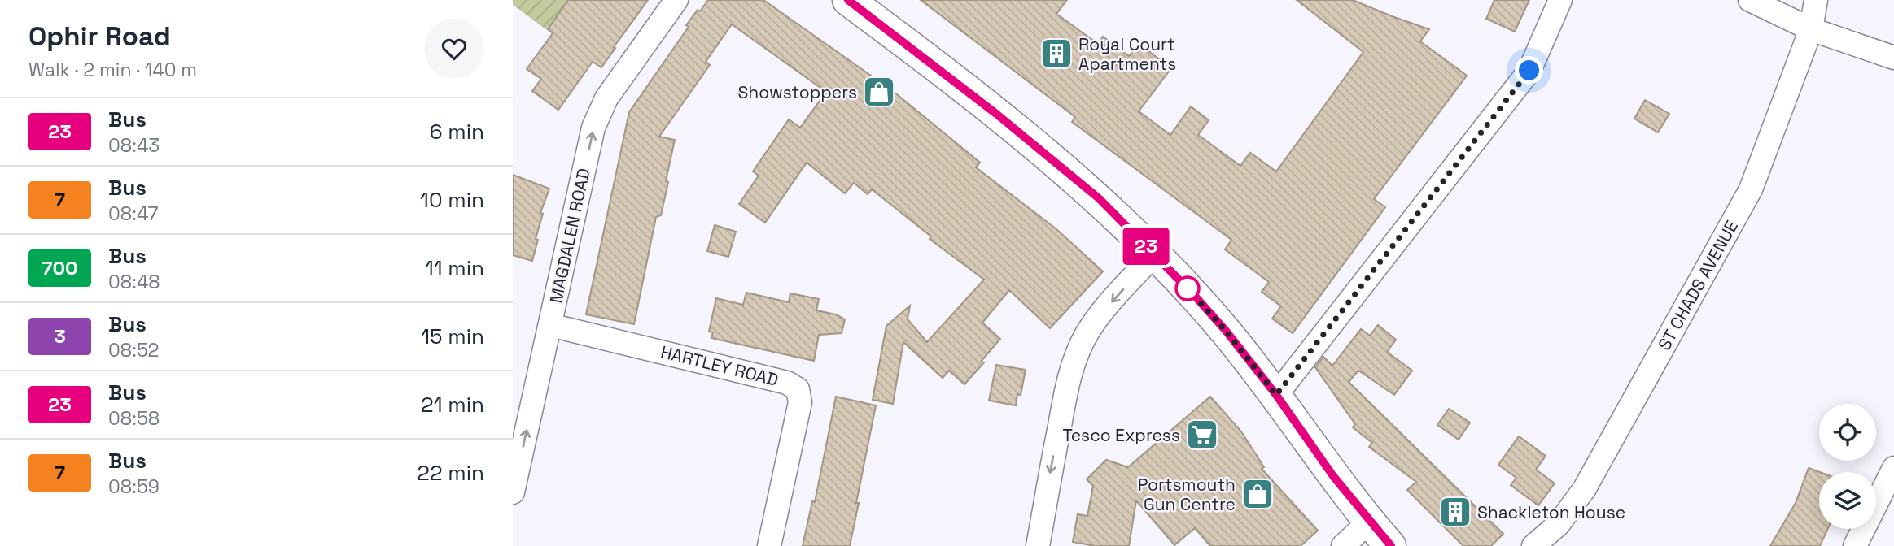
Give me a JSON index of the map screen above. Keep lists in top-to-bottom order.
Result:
{
  "streets": {
    "street": ["MAGDALEN ROAD", "ST CHADS AVENUE", "HARTLEY ROAD"]
  },
  "crossings": [
    ["MAGDALEN ROAD", "HARTLEY ROAD"]
  ],
  "one_way": ["MAGDALEN ROAD"],
  "places": {
    "building": ["Royal Court Apartments", "Shackleton House"],
    "shop": ["Showstoppers", "Portsmouth Gun Centre"],
    "supermarket": ["Tesco Express"]
  },
  "lines": ["bus line 23"],
  "page": {
    "heading": ["Ophir Road", "Walk · 2 min · 140 m"],
    "on_map": "23",
    "list": [
      {
        "mark": "23",
        "name": "Bus",
        "note": "08:43",
        "value": "6 min"
      },
      {
        "mark": "7",
        "name": "Bus",
        "note": "08:47",
        "value": "10 min"
      },
      {
        "mark": "700",
        "name": "Bus",
        "note": "08:48",
        "value": "11 min"
      },
      {
        "mark": "3",
        "name": "Bus",
        "note": "08:52",
        "value": "15 min"
      },
      {
        "mark": "23",
        "name": "Bus",
        "note": "08:58",
        "value": "21 min"
      },
      {
        "mark": "7",
        "name": "Bus",
        "note": "08:59",
        "value": "22 min"
      }
    ]
  }
}
